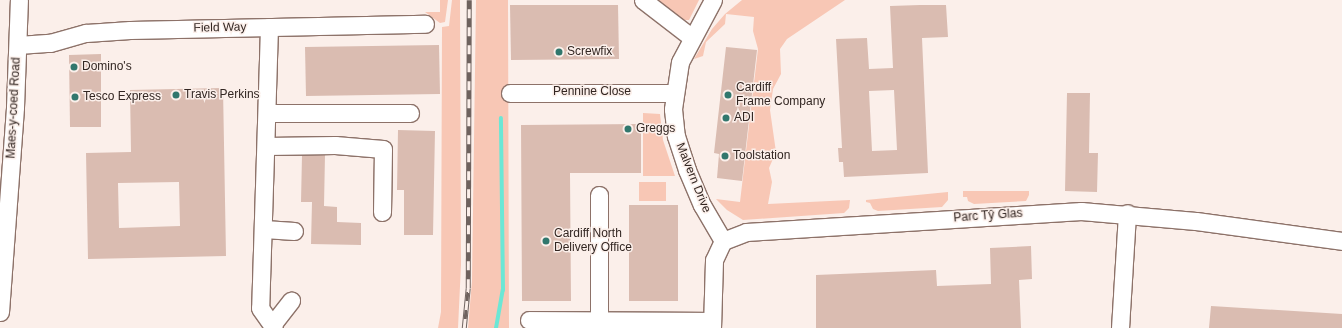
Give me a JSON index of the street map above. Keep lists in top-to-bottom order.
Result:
{
  "streets": {
    "street": [
      "Field Way",
      "Pennine Close",
      "Maes-y-coed Road",
      "Malvern Drive",
      "Parc Tŷ Glas"
    ]
  },
  "crossings": [
    ["Field Way", "Maes-y-coed Road"],
    ["Pennine Close", "Malvern Drive"],
    ["Malvern Drive", "Parc Tŷ Glas"]
  ],
  "places": [
    "Screwfix",
    "Domino's",
    "Travis Perkins",
    "Cardiff Frame Company",
    "Tesco Express",
    "ADI",
    "Greggs",
    "Toolstation",
    "Cardiff North Delivery Office"
  ]
}
